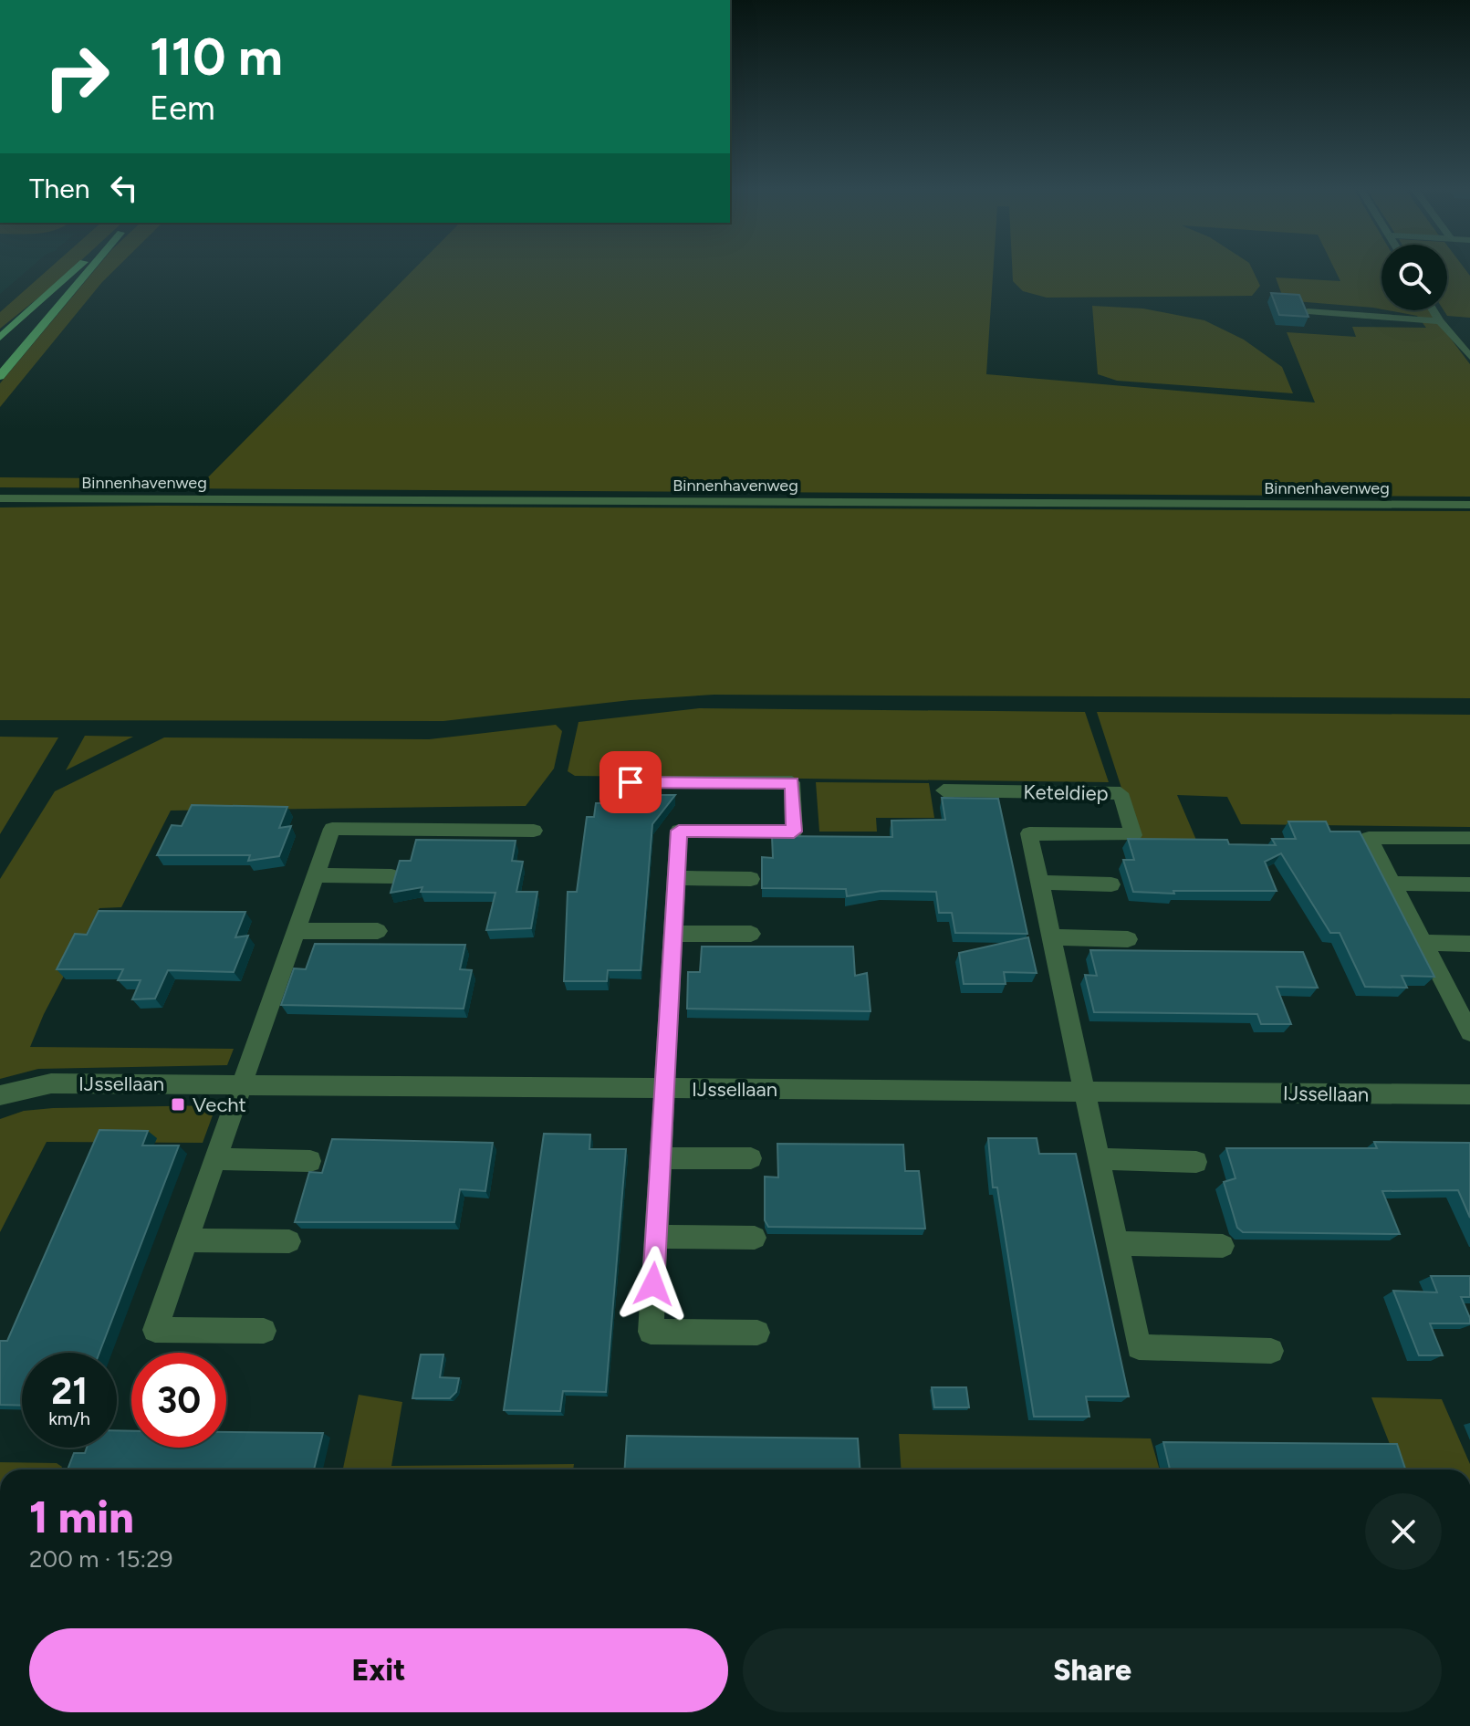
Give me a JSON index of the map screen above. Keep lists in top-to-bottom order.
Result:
{
  "streets": {
    "street": ["Binnenhavenweg", "Keteldiep", "IJssellaan"]
  },
  "crossings": [
    ["Keteldiep", "IJssellaan"]
  ],
  "places": {
    "transit": ["Vecht"]
  },
  "page": {
    "turn": ["110 m", "Eem"],
    "then": "Then",
    "speed": "21 km/h",
    "limit": "30",
    "heading": ["1 min", "200 m · 15:29"],
    "buttons": ["Exit", "Share"]
  }
}
